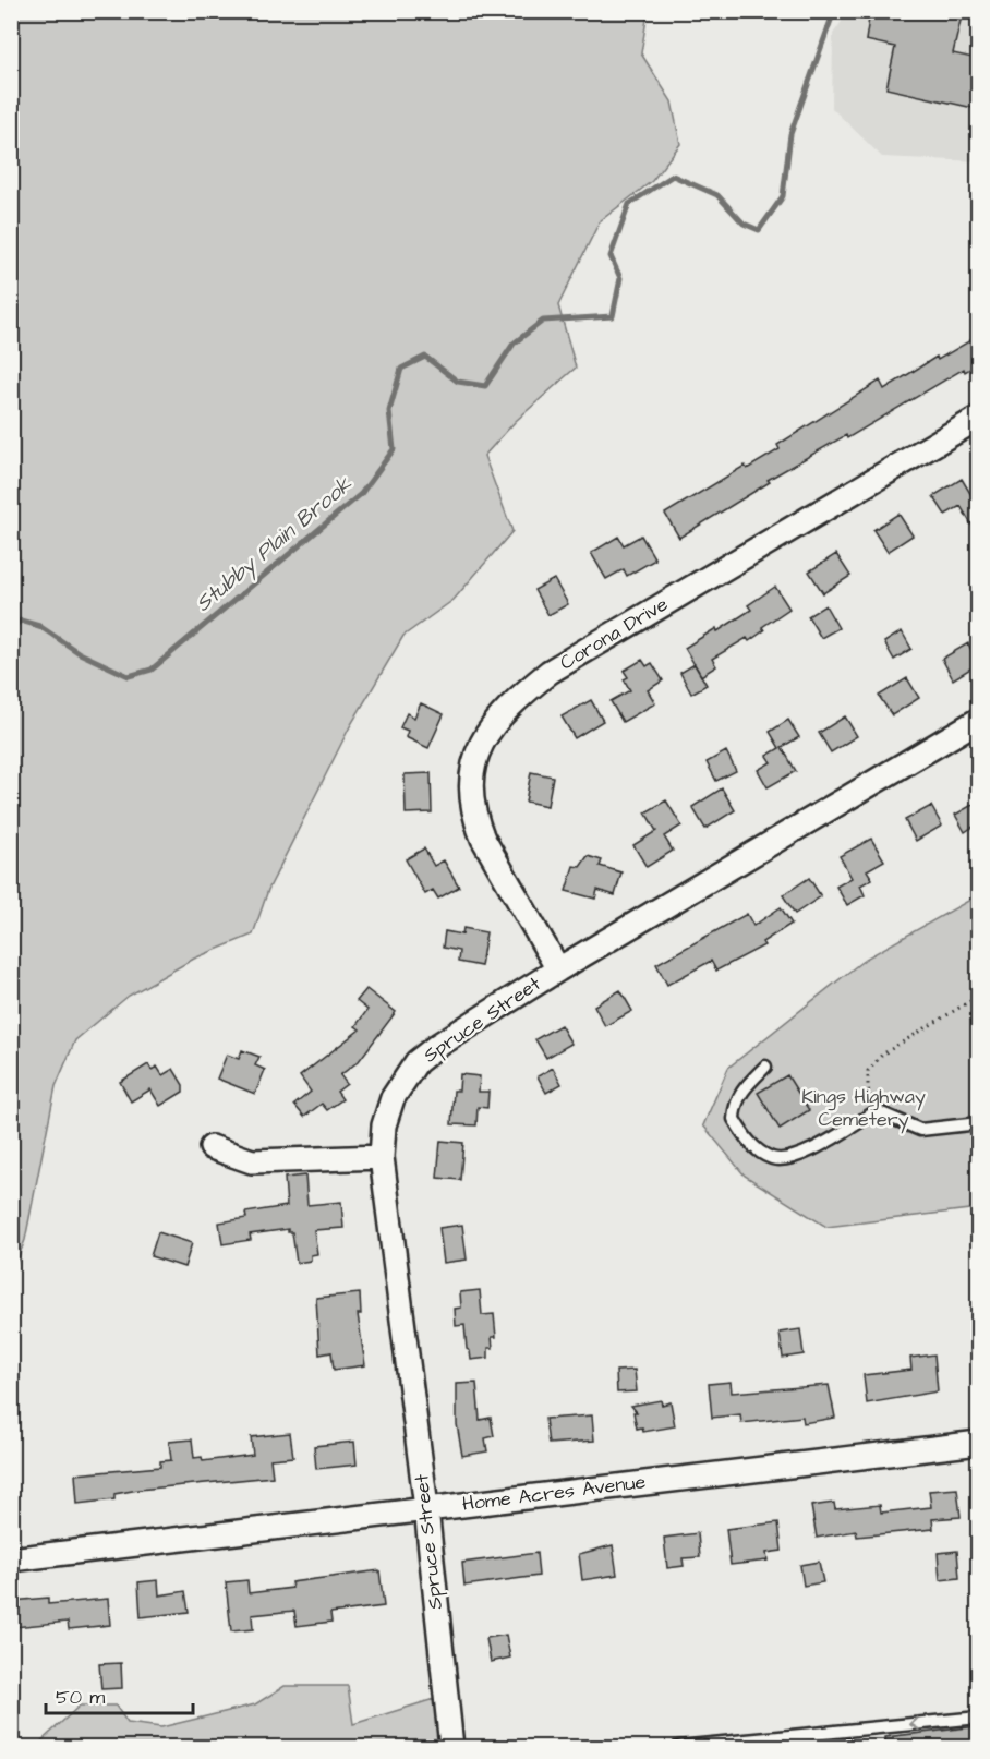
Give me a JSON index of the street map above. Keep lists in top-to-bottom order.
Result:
{
  "streets": {
    "street": ["Corona Drive", "Spruce Street", "Home Acres Avenue"]
  },
  "crossings": [
    ["Corona Drive", "Spruce Street"],
    ["Spruce Street", "Home Acres Avenue"]
  ],
  "water": ["Stubby Plain Brook"],
  "parks": ["Kings Highway Cemetery"],
  "scale_bar": "50 m"
}
